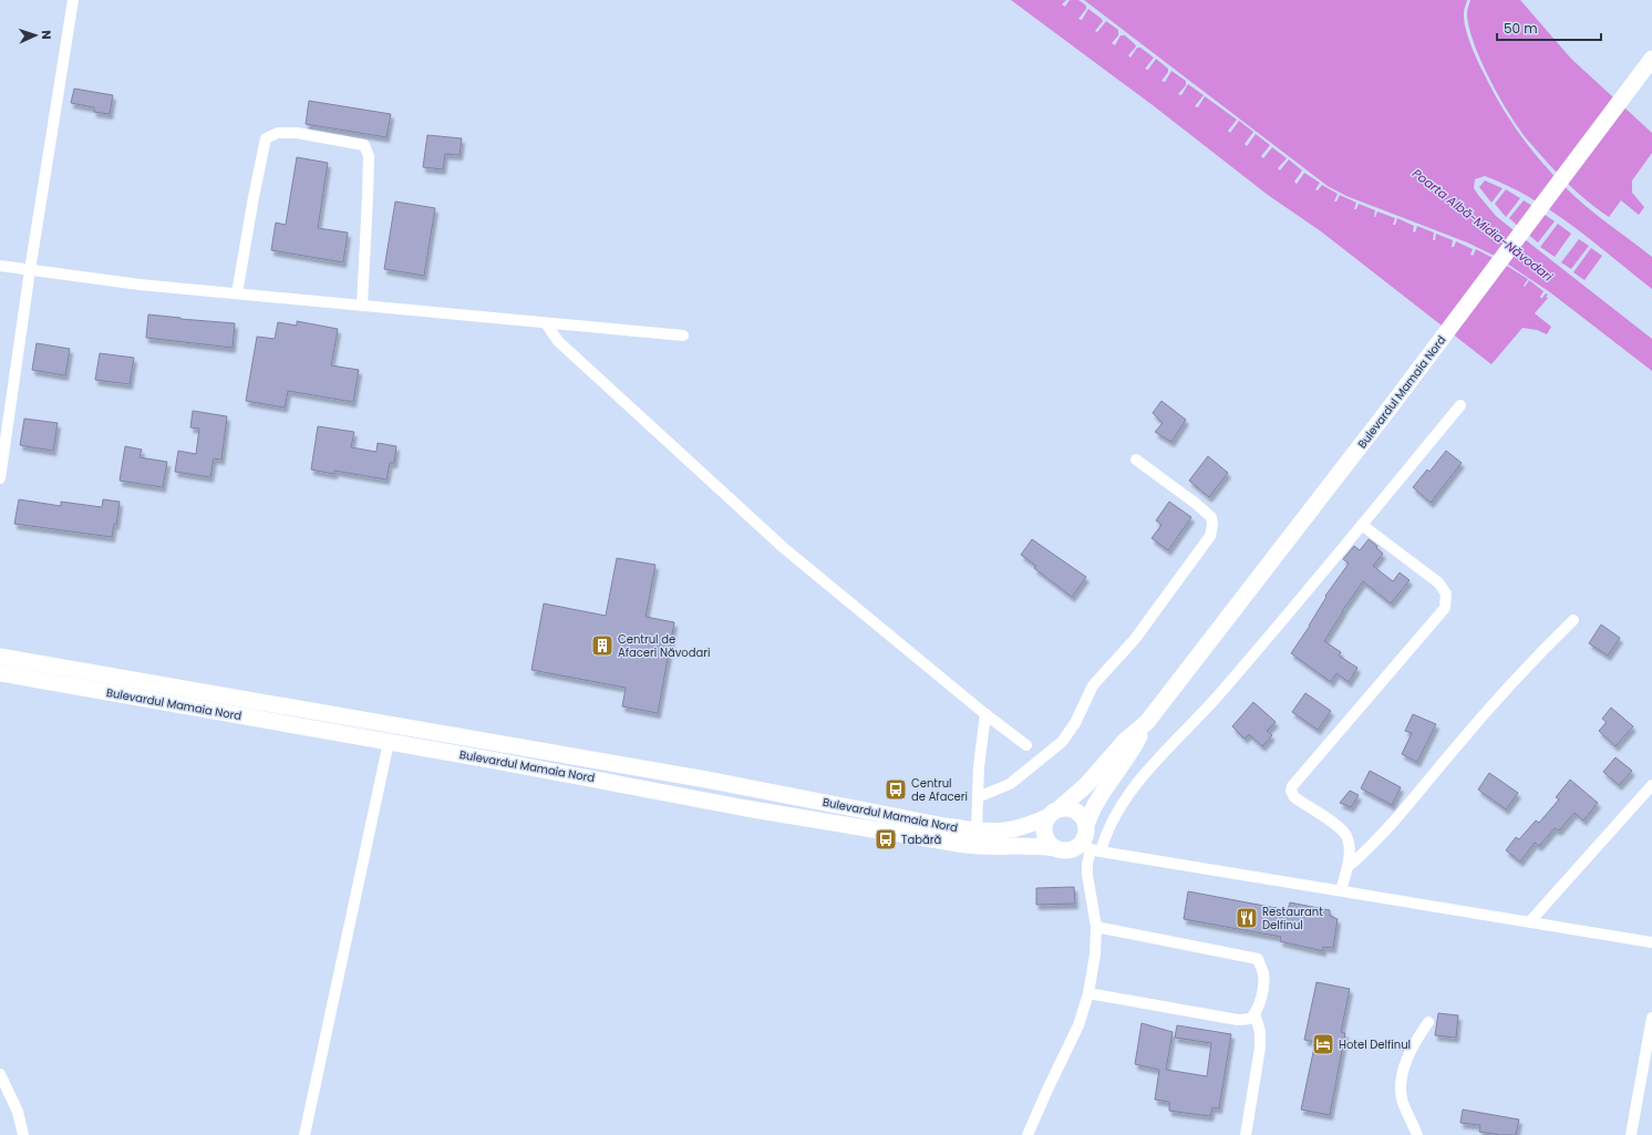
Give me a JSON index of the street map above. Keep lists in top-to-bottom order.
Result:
{
  "streets": {
    "main road": ["Bulevardul Mamaia Nord"]
  },
  "water": ["Poarta Albă-Midia-Năvodari"],
  "places": {
    "building": ["Centrul de Afaceri Năvodari"],
    "bus stop": ["Centrul de Afaceri", "Tabără"],
    "restaurant": ["Restaurant Delfinul"],
    "hotel": ["Hotel Delfinul"]
  },
  "scale_bar": "50 m",
  "north": "right"
}
